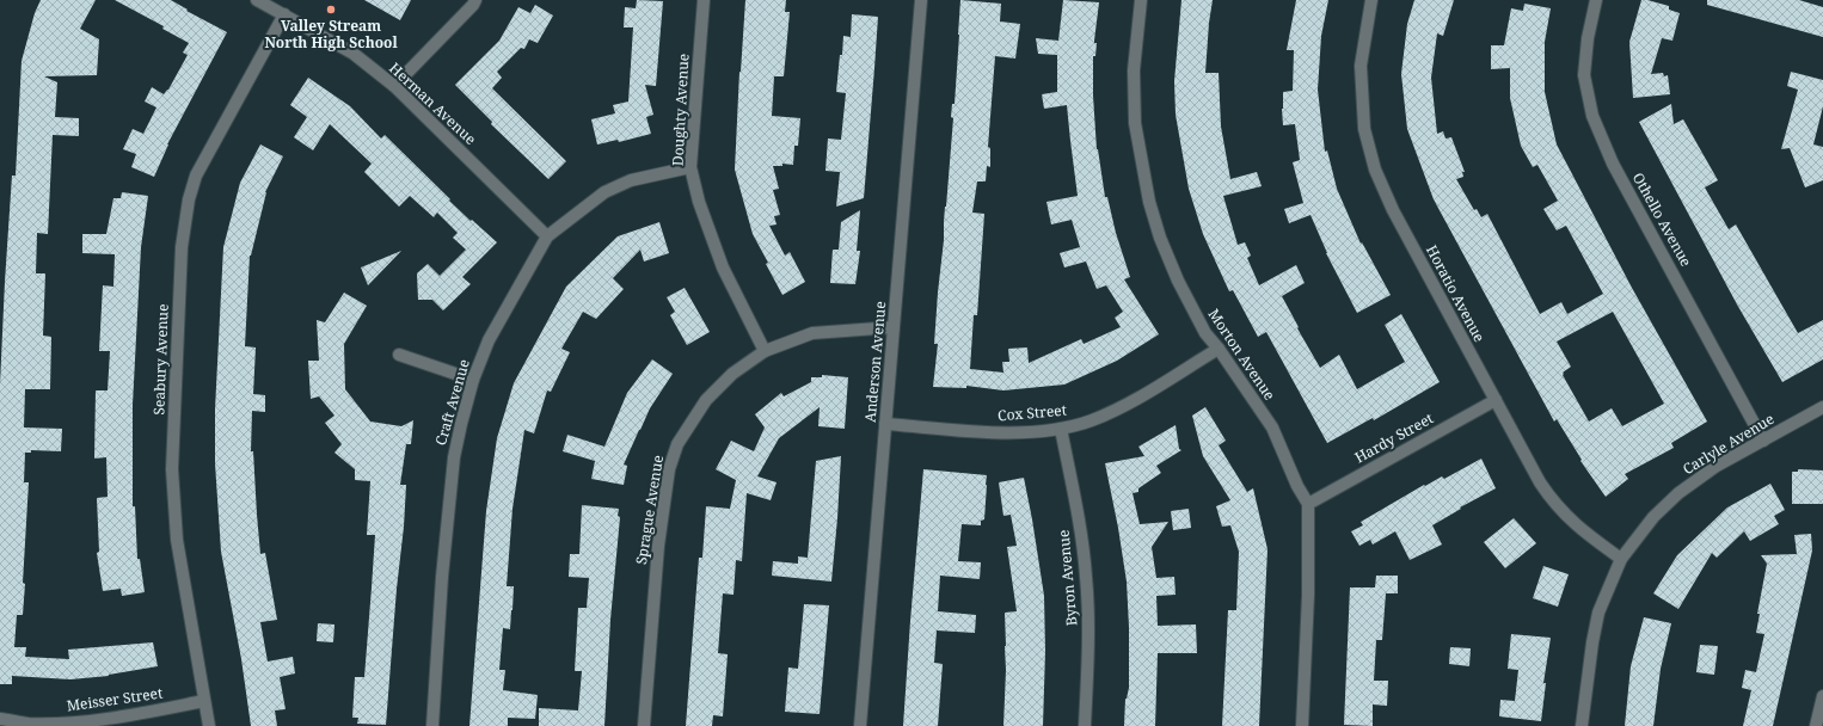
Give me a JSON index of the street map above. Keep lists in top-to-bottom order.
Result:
{
  "streets": {
    "street": [
      "Herman Avenue",
      "Doughty Avenue",
      "Othello Avenue",
      "Horatio Avenue",
      "Morton Avenue",
      "Seabury Avenue",
      "Anderson Avenue",
      "Craft Avenue",
      "Cox Street",
      "Hardy Street",
      "Carlyle Avenue",
      "Sprague Avenue",
      "Byron Avenue",
      "Meisser Street"
    ]
  },
  "crossings": [
    ["Herman Avenue", "Seabury Avenue"],
    ["Herman Avenue", "Craft Avenue"],
    ["Doughty Avenue", "Craft Avenue"],
    ["Doughty Avenue", "Sprague Avenue"],
    ["Othello Avenue", "Carlyle Avenue"],
    ["Horatio Avenue", "Hardy Street"],
    ["Horatio Avenue", "Carlyle Avenue"],
    ["Morton Avenue", "Cox Street"],
    ["Morton Avenue", "Hardy Street"],
    ["Seabury Avenue", "Meisser Street"],
    ["Anderson Avenue", "Cox Street"],
    ["Anderson Avenue", "Sprague Avenue"],
    ["Cox Street", "Byron Avenue"]
  ],
  "places": ["Valley Stream North High School"]
}
